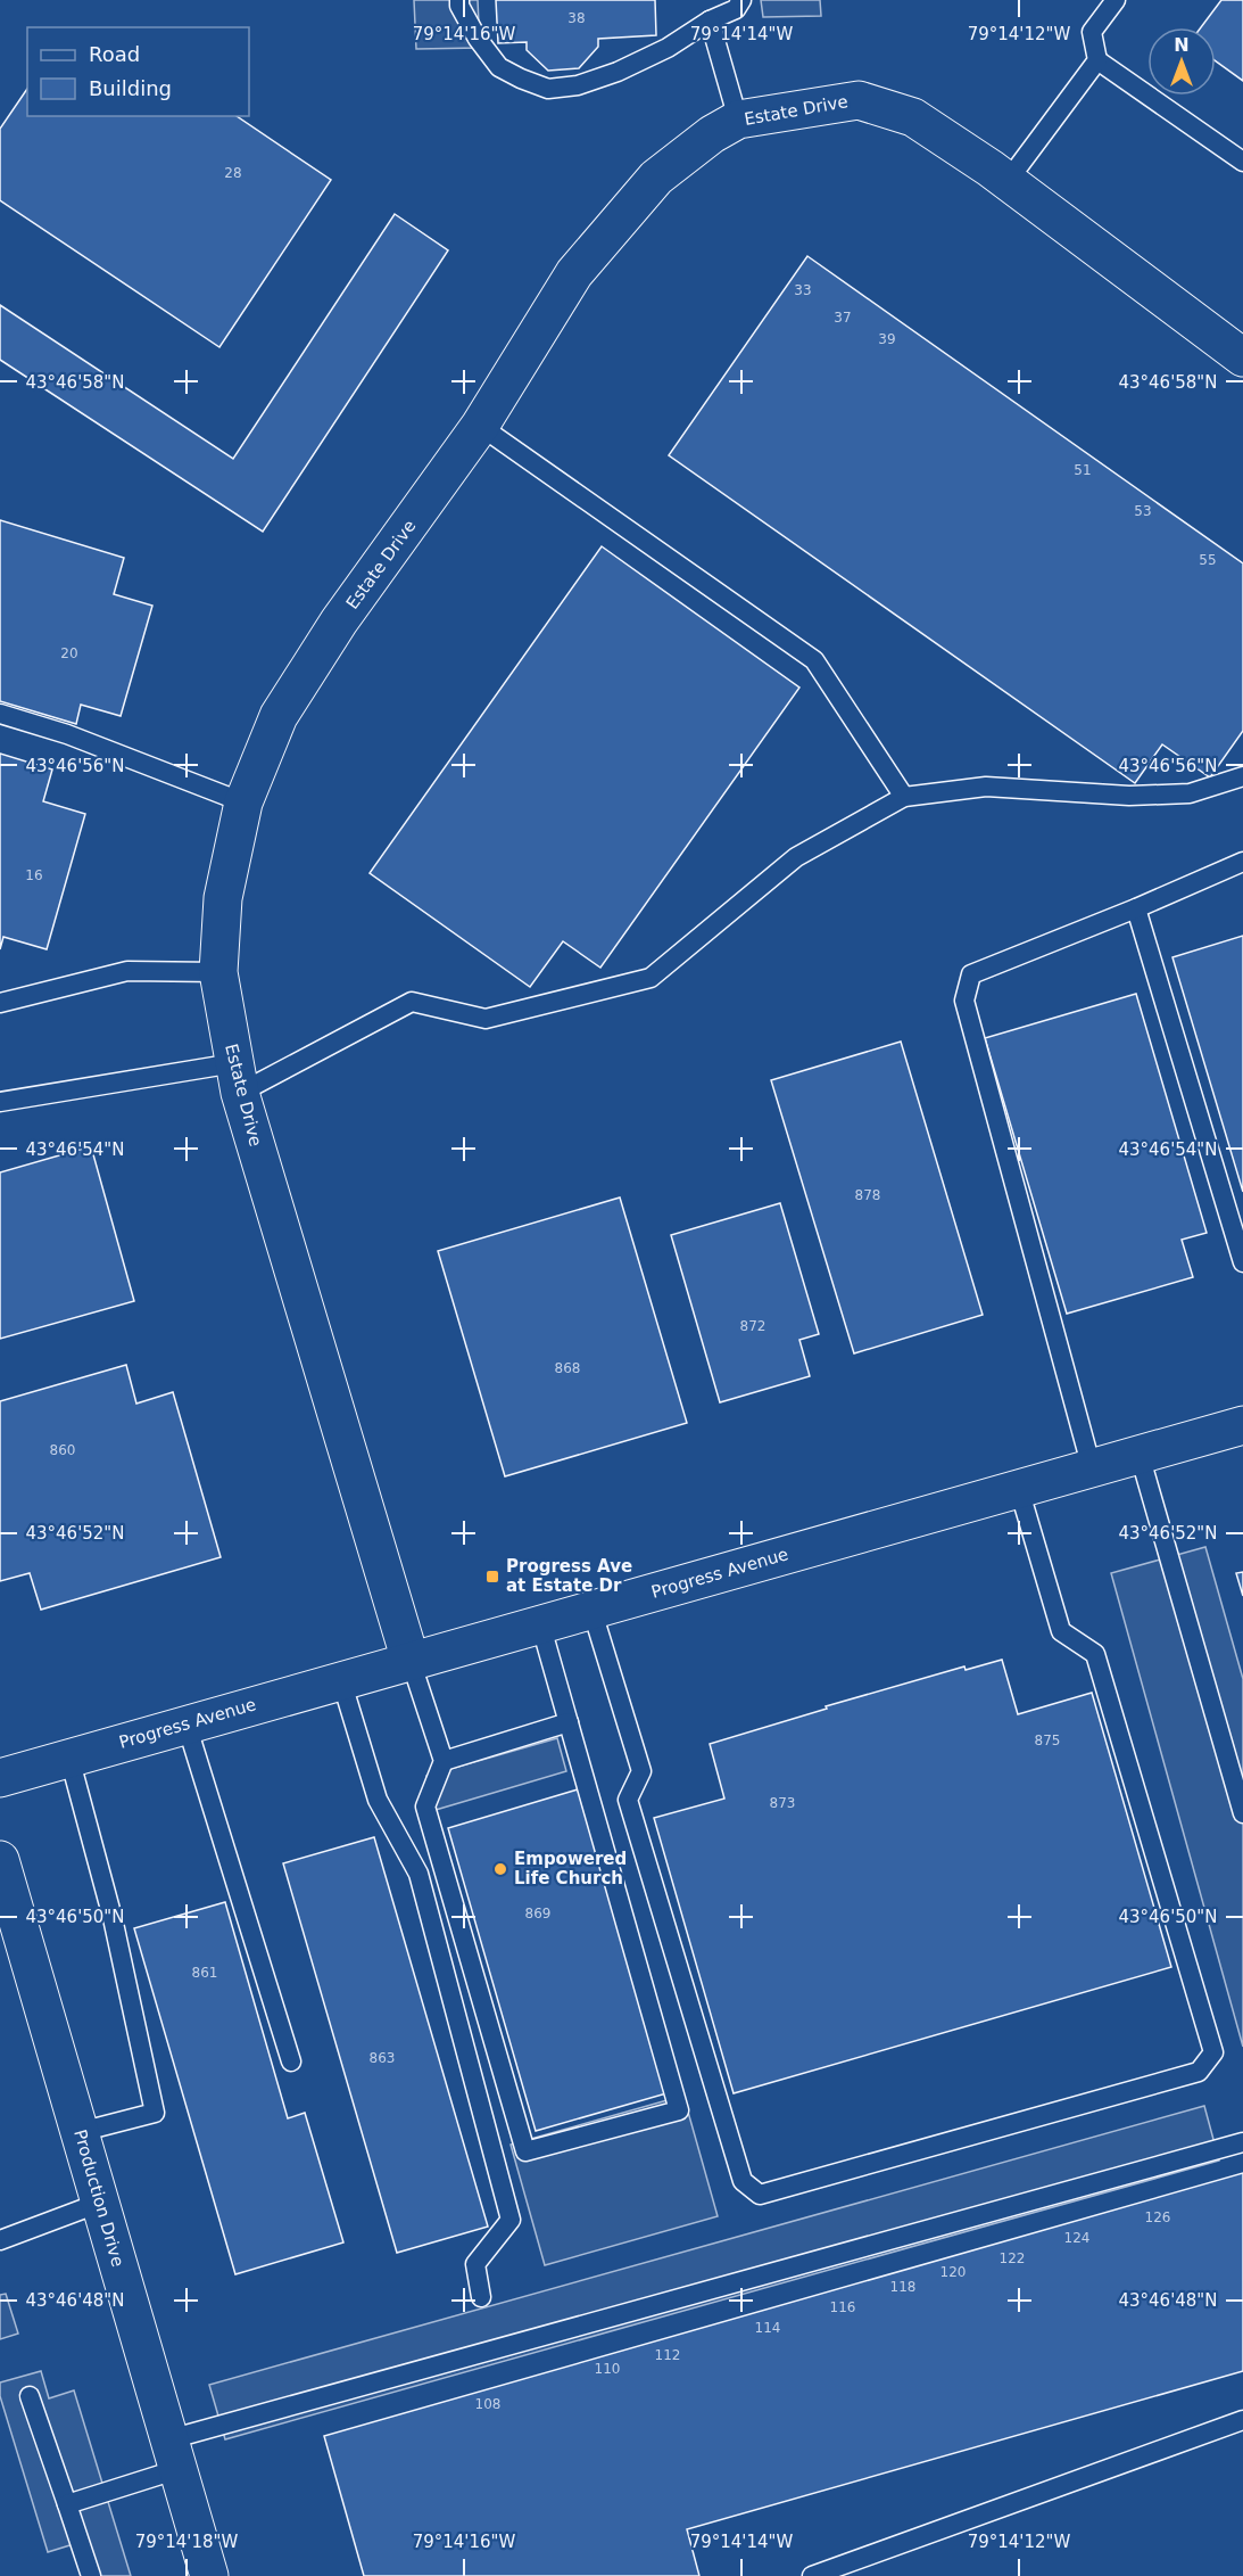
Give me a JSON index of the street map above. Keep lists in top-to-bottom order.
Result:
{
  "streets": {
    "street": ["Estate Drive", "Progress Avenue", "Production Drive"]
  },
  "crossings": [
    ["Estate Drive", "Progress Avenue"]
  ],
  "places": {
    "transit": ["Progress Ave at Estate Dr"],
    "other": ["Empowered Life Church"]
  },
  "house_numbers": [
    "38",
    "28",
    "33",
    "37",
    "39",
    "51",
    "53",
    "55",
    "20",
    "16",
    "878",
    "872",
    "868",
    "860",
    "875",
    "873",
    "869",
    "861",
    "863",
    "126",
    "124",
    "122",
    "120",
    "118",
    "116",
    "114",
    "112",
    "110",
    "108"
  ],
  "legend": ["Road", "Building"],
  "north": "top",
  "coordinates": [
    "79°14'16\"W",
    "79°14'14\"W",
    "79°14'12\"W",
    "43°46'58\"N",
    "43°46'56\"N",
    "43°46'54\"N",
    "43°46'52\"N",
    "43°46'50\"N",
    "43°46'48\"N",
    "79°14'18\"W"
  ]
}
